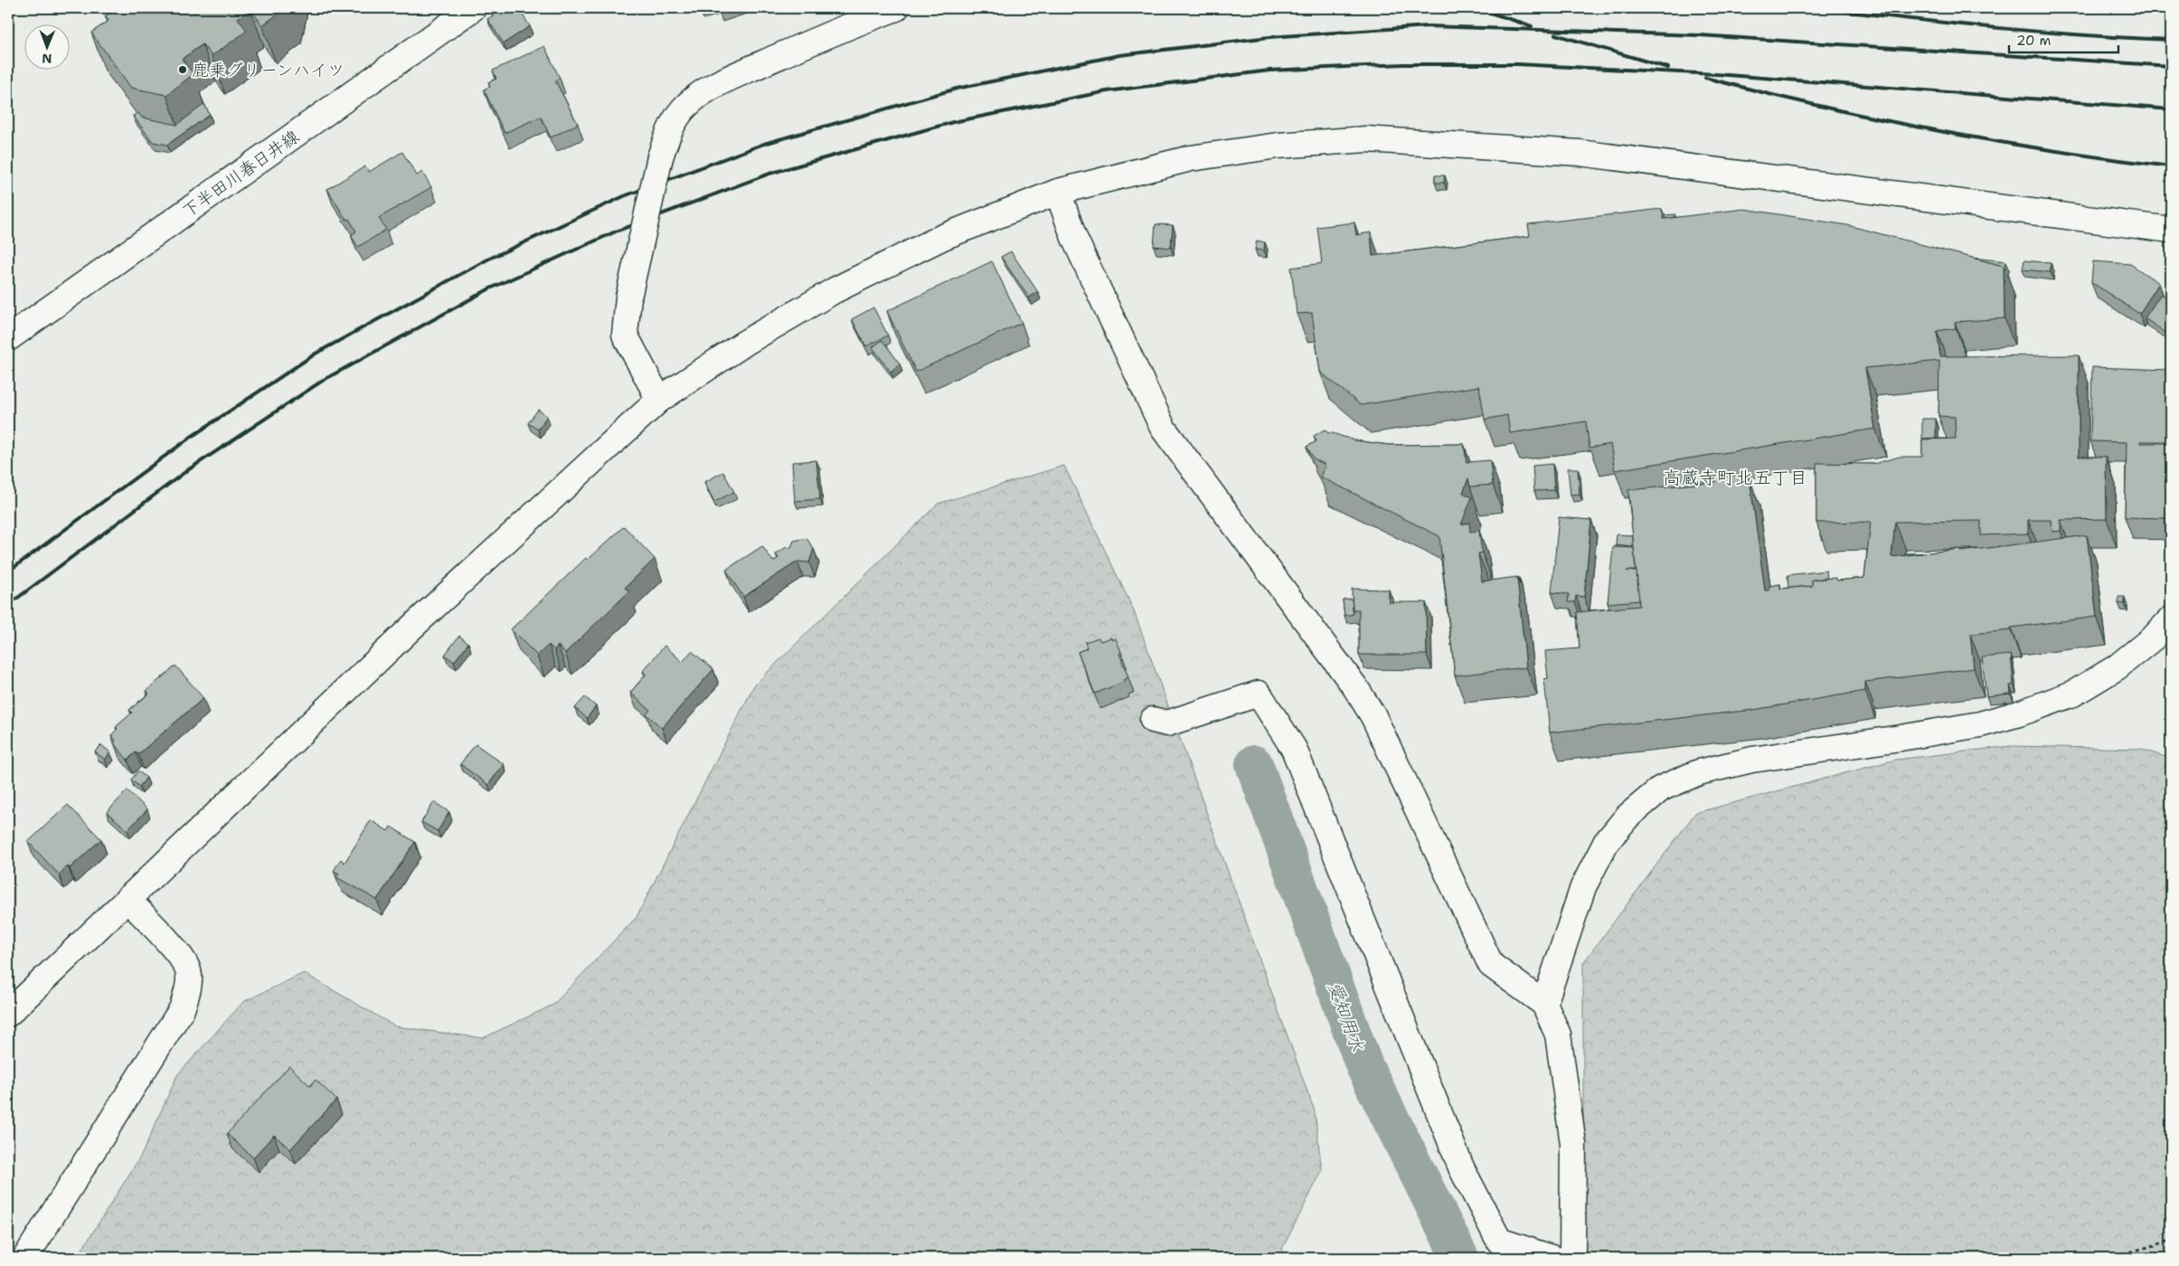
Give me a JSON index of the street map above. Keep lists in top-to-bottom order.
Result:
{
  "streets": {
    "street": ["下半田川春日井線"]
  },
  "districts": ["高蔵寺町北五丁目"],
  "water": ["愛知用水"],
  "places": ["鹿乗グリーンハイツ"],
  "scale_bar": "20 m",
  "north": "bottom"
}
